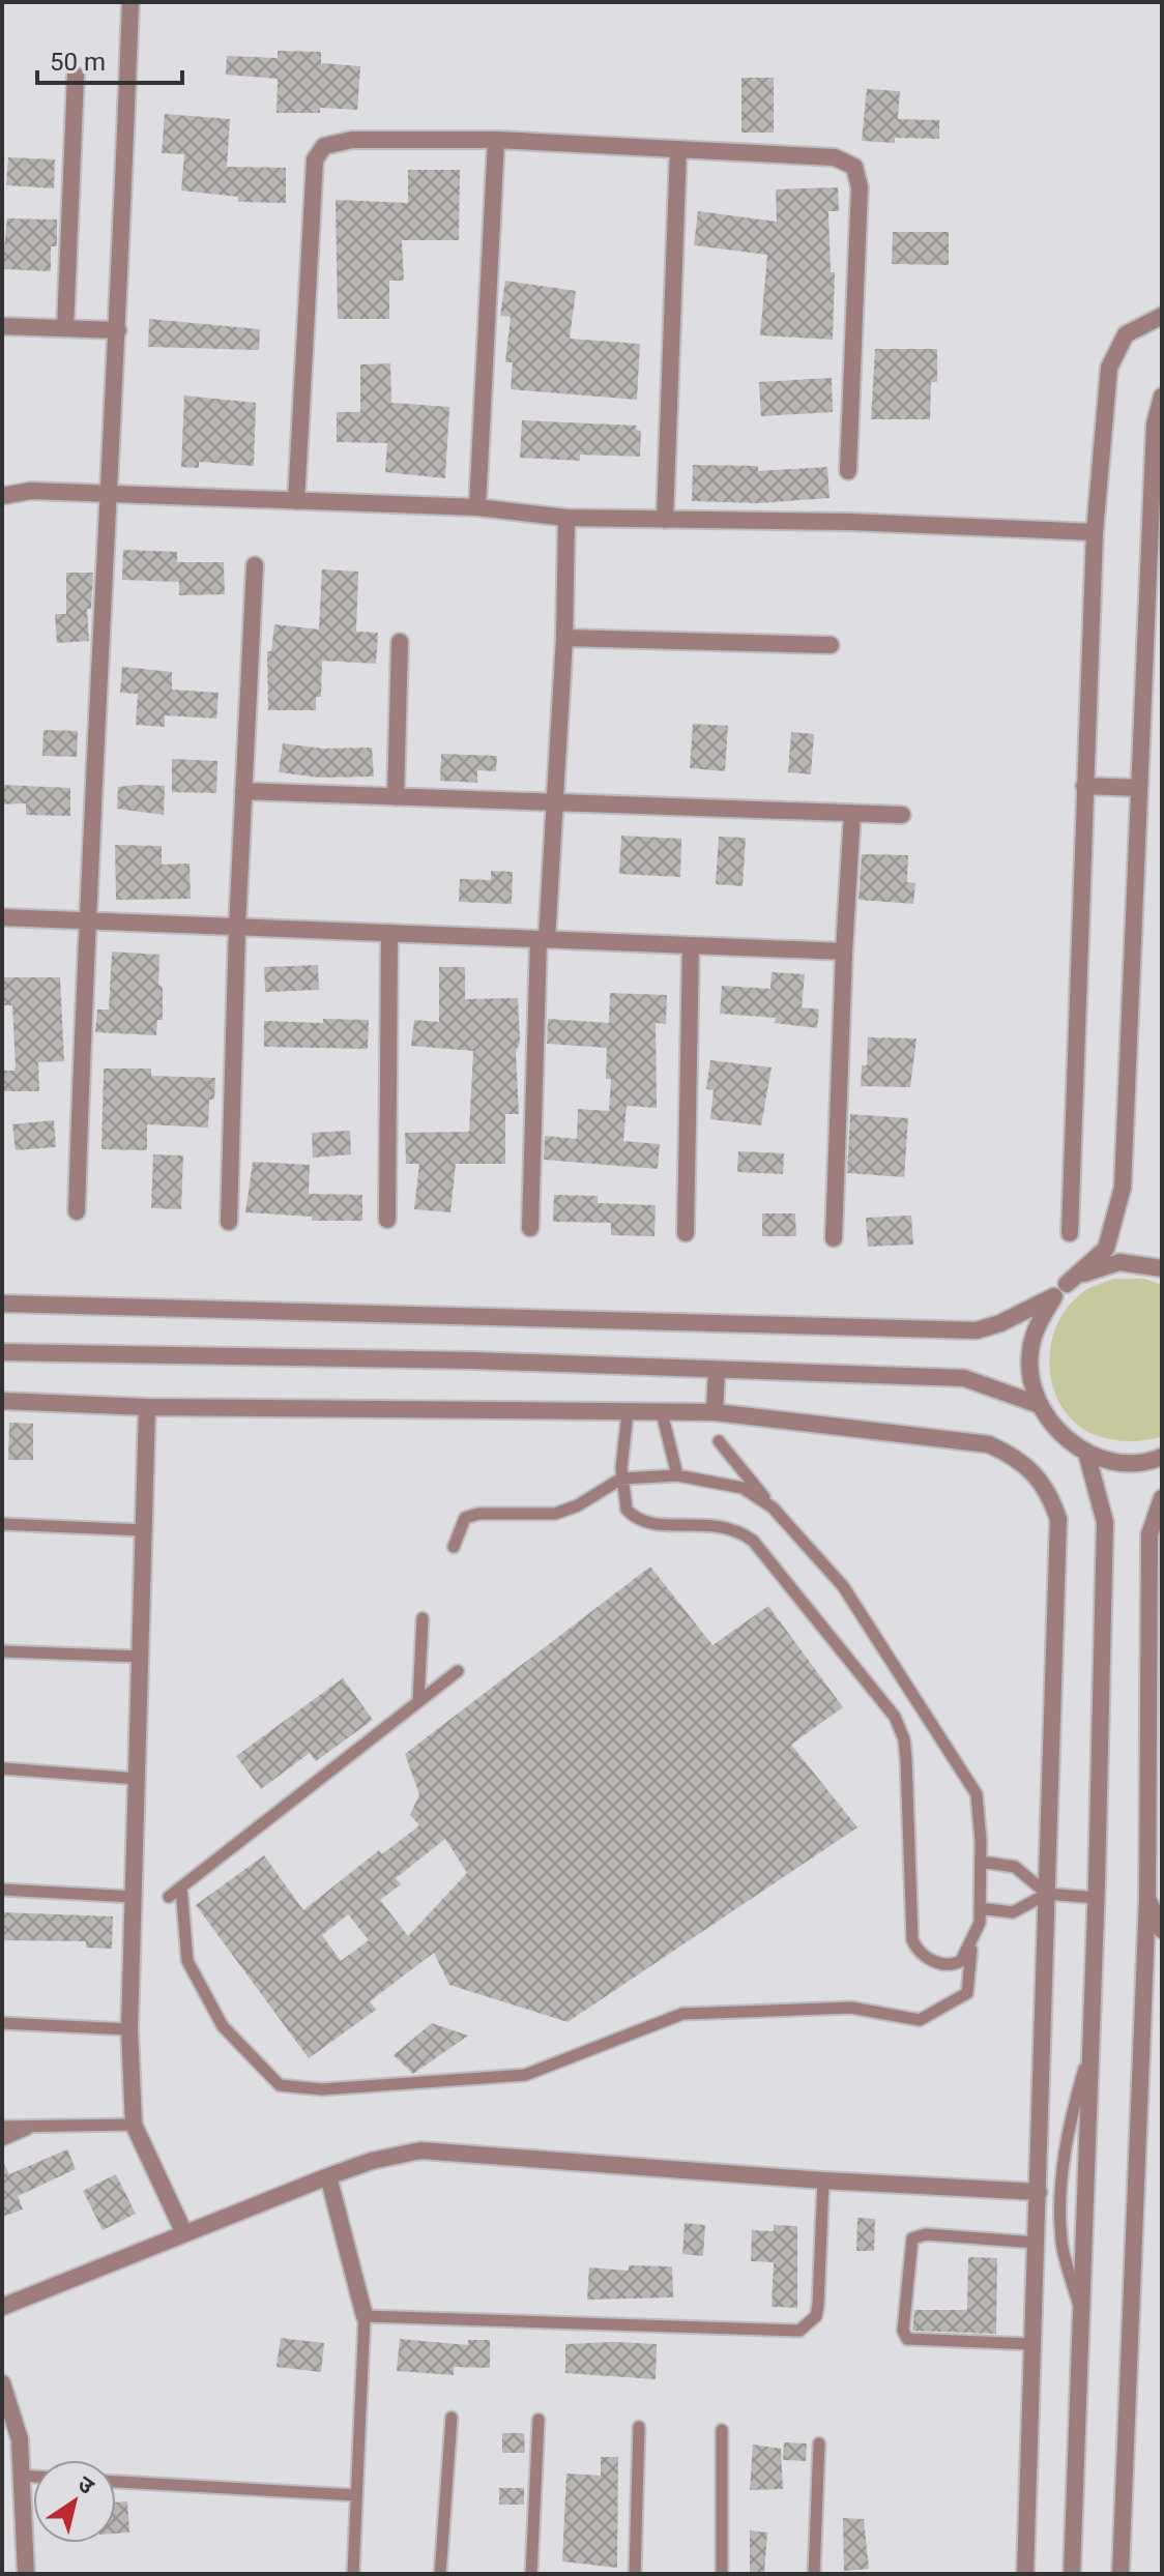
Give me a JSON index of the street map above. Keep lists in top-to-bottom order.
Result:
{
  "scale_bar": "50 m",
  "north": "top right"
}
